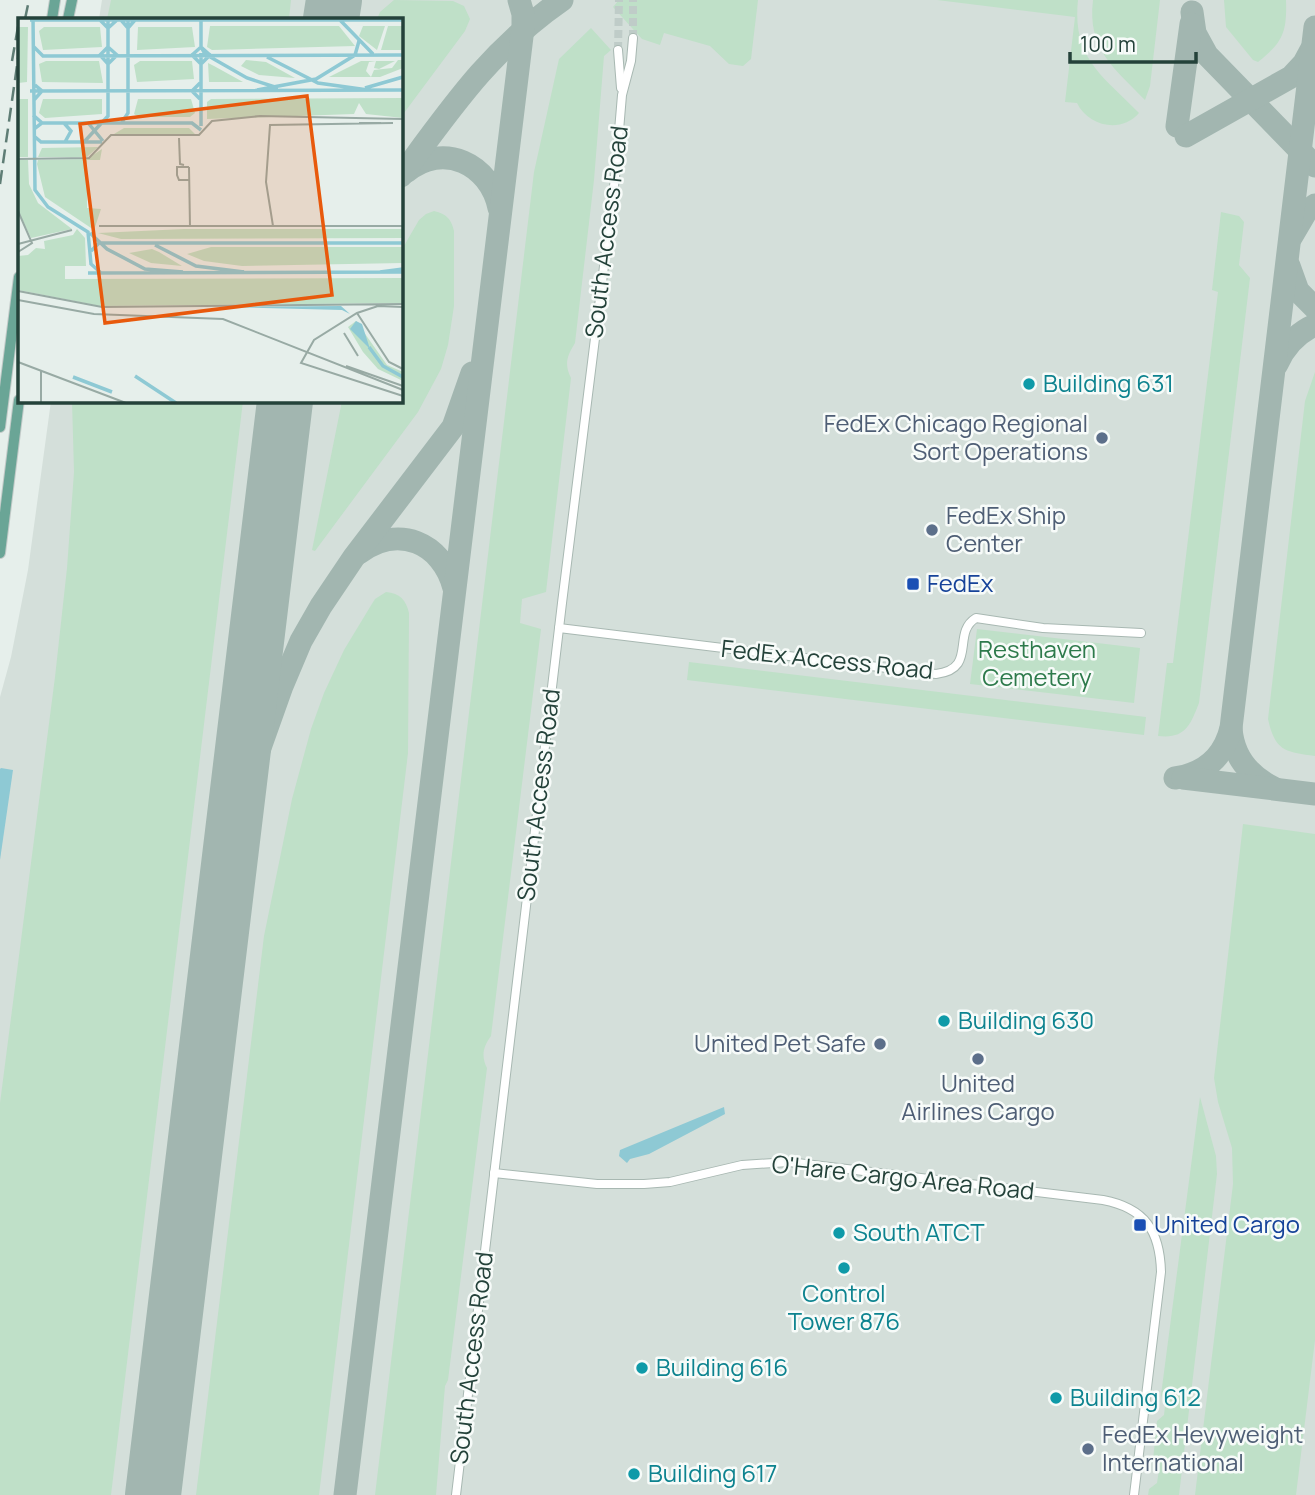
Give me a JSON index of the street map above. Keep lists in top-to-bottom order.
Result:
{
  "streets": {
    "street": ["South Access Road", "FedEx Access Road", "O'Hare Cargo Area Road"]
  },
  "crossings": [
    ["South Access Road", "FedEx Access Road"],
    ["South Access Road", "O'Hare Cargo Area Road"]
  ],
  "parks": ["Resthaven Cemetery"],
  "places": {
    "other": [
      "Building 631",
      "FedEx Chicago Regional Sort Operations",
      "FedEx Ship Center",
      "Building 630",
      "United Pet Safe",
      "United Airlines Cargo",
      "South ATCT",
      "Control Tower 876",
      "Building 616",
      "Building 612",
      "FedEx Hevyweight International",
      "Building 617"
    ],
    "transit": ["FedEx", "United Cargo"]
  },
  "scale_bar": "100 m"
}
